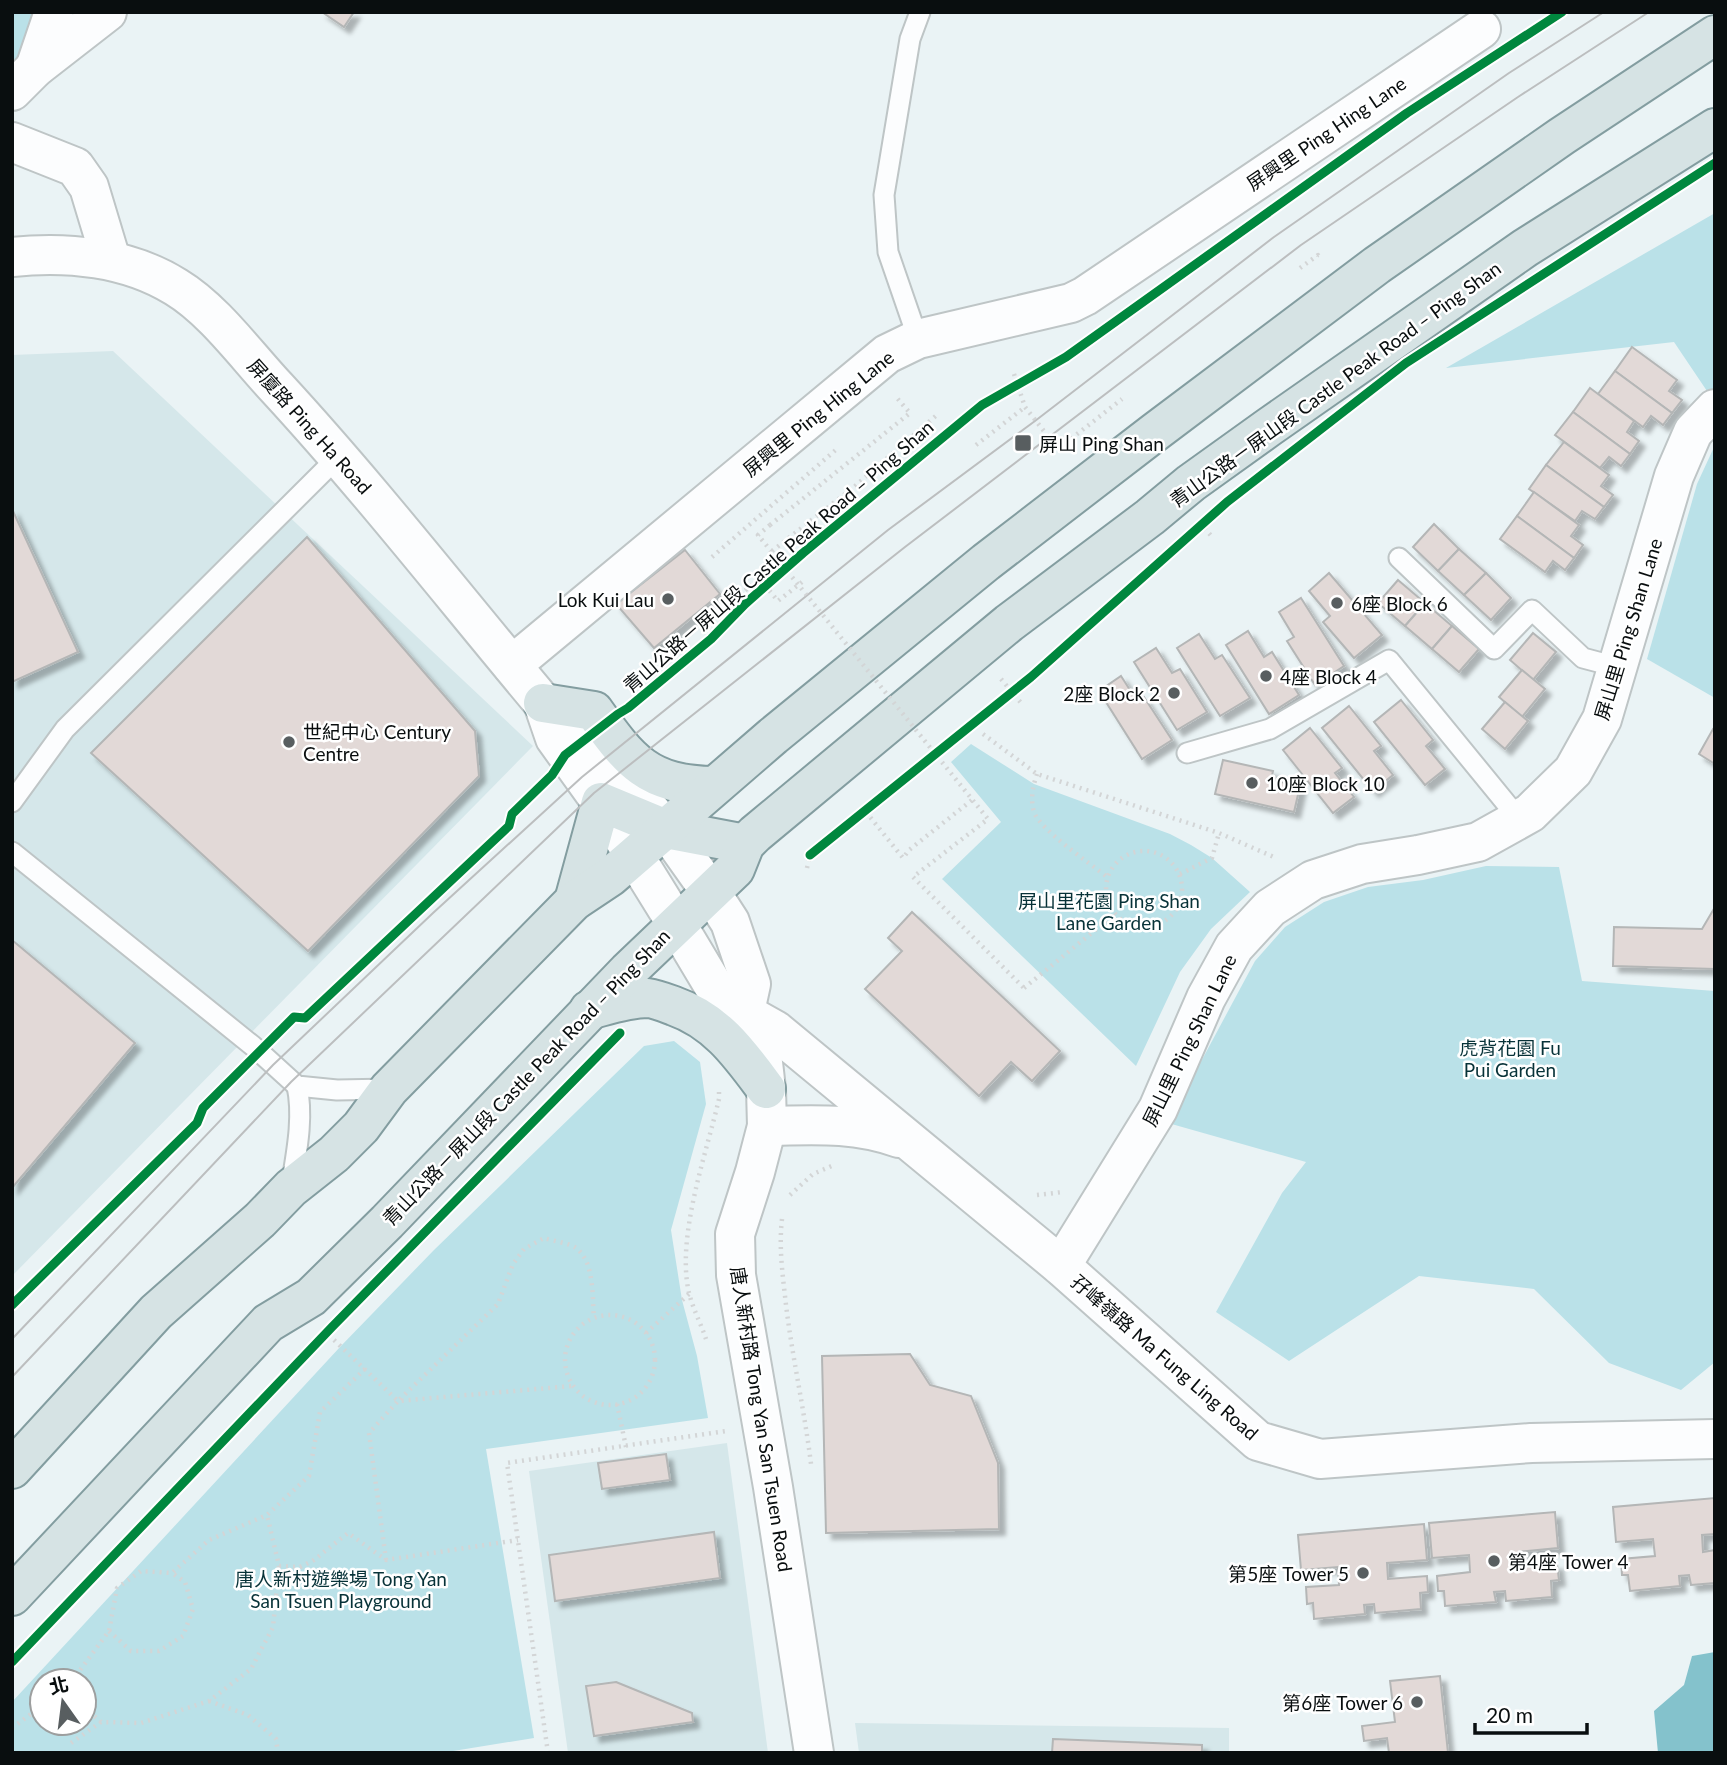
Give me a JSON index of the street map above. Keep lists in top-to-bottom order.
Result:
{
  "streets": {
    "main road": ["青山公路－屏山段 Castle Peak Road – Ping Shan"],
    "street": [
      "屏興里 Ping Hing Lane",
      "屏廈路 Ping Ha Road",
      "屏山里 Ping Shan Lane",
      "孖峰嶺路 Ma Fung Ling Road",
      "唐人新村路 Tong Yan San Tsuen Road"
    ]
  },
  "crossings": [
    ["屏興里 Ping Hing Lane", "屏廈路 Ping Ha Road"],
    ["青山公路－屏山段 Castle Peak Road – Ping Shan", "唐人新村路 Tong Yan San Tsuen Road"],
    ["屏廈路 Ping Ha Road", "唐人新村路 Tong Yan San Tsuen Road"],
    ["屏山里 Ping Shan Lane", "孖峰嶺路 Ma Fung Ling Road"],
    ["孖峰嶺路 Ma Fung Ling Road", "唐人新村路 Tong Yan San Tsuen Road"]
  ],
  "parks": ["屏山里花園 Ping Shan Lane Garden", "虎背花園 Fu Pui Garden", "唐人新村遊樂場 Tong Yan San Tsuen Playground"],
  "places": {
    "transit": ["屏山 Ping Shan"],
    "other": [
      "Lok Kui Lau",
      "6座 Block 6",
      "4座 Block 4",
      "2座 Block 2",
      "世紀中心 Century Centre",
      "10座 Block 10",
      "第4座 Tower 4",
      "第5座 Tower 5",
      "第6座 Tower 6"
    ]
  },
  "scale_bar": "20 m",
  "north": "top"
}
